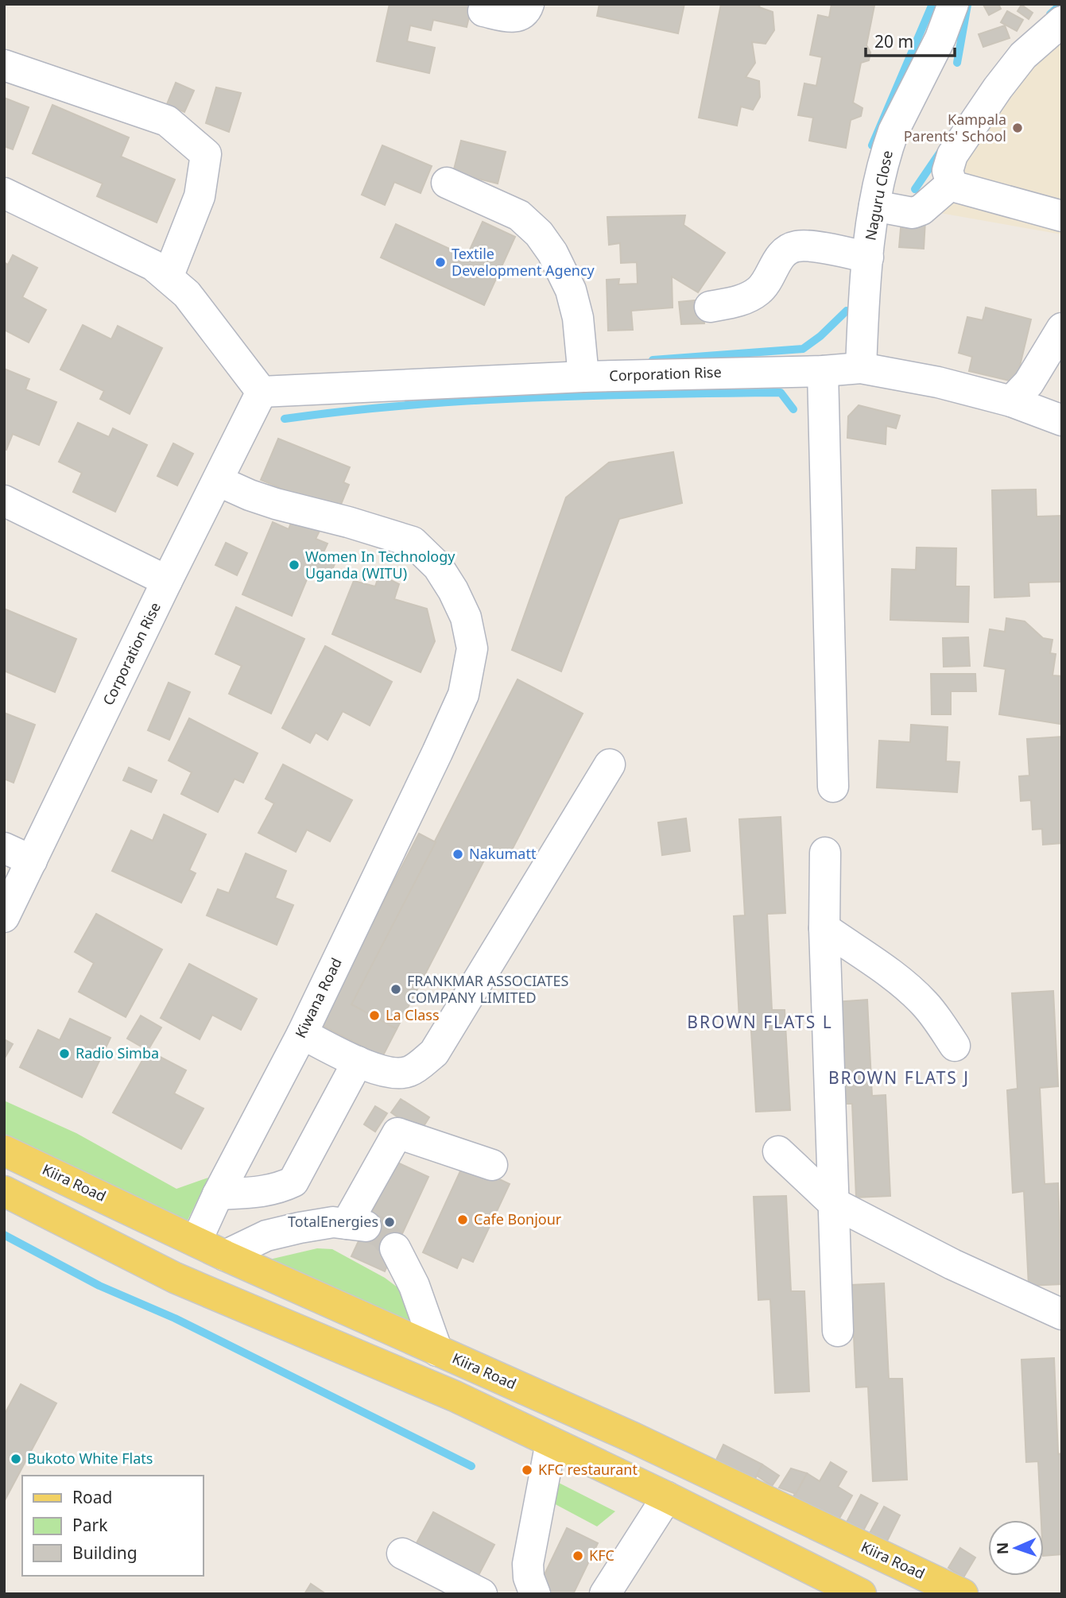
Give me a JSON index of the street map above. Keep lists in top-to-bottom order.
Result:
{
  "streets": {
    "main road": ["Kiira Road"],
    "street": ["Naguru Close", "Corporation Rise", "Kiwana Road"]
  },
  "crossings": [
    ["Naguru Close", "Corporation Rise"],
    ["Corporation Rise", "Kiwana Road"],
    ["Kiwana Road", "Kiira Road"]
  ],
  "districts": ["BROWN FLATS L", "BROWN FLATS J"],
  "places": [
    "Kampala Parents' School",
    "Textile Development Agency",
    "Women In Technology Uganda (WITU)",
    "Nakumatt",
    "FRANKMAR ASSOCIATES COMPANY LIMITED",
    "La Class",
    "Radio Simba",
    "Cafe Bonjour",
    "TotalEnergies",
    "Bukoto White Flats",
    "KFC restaurant",
    "KFC"
  ],
  "legend": ["Road", "Park", "Building"],
  "scale_bar": "20 m",
  "north": "left"
}
